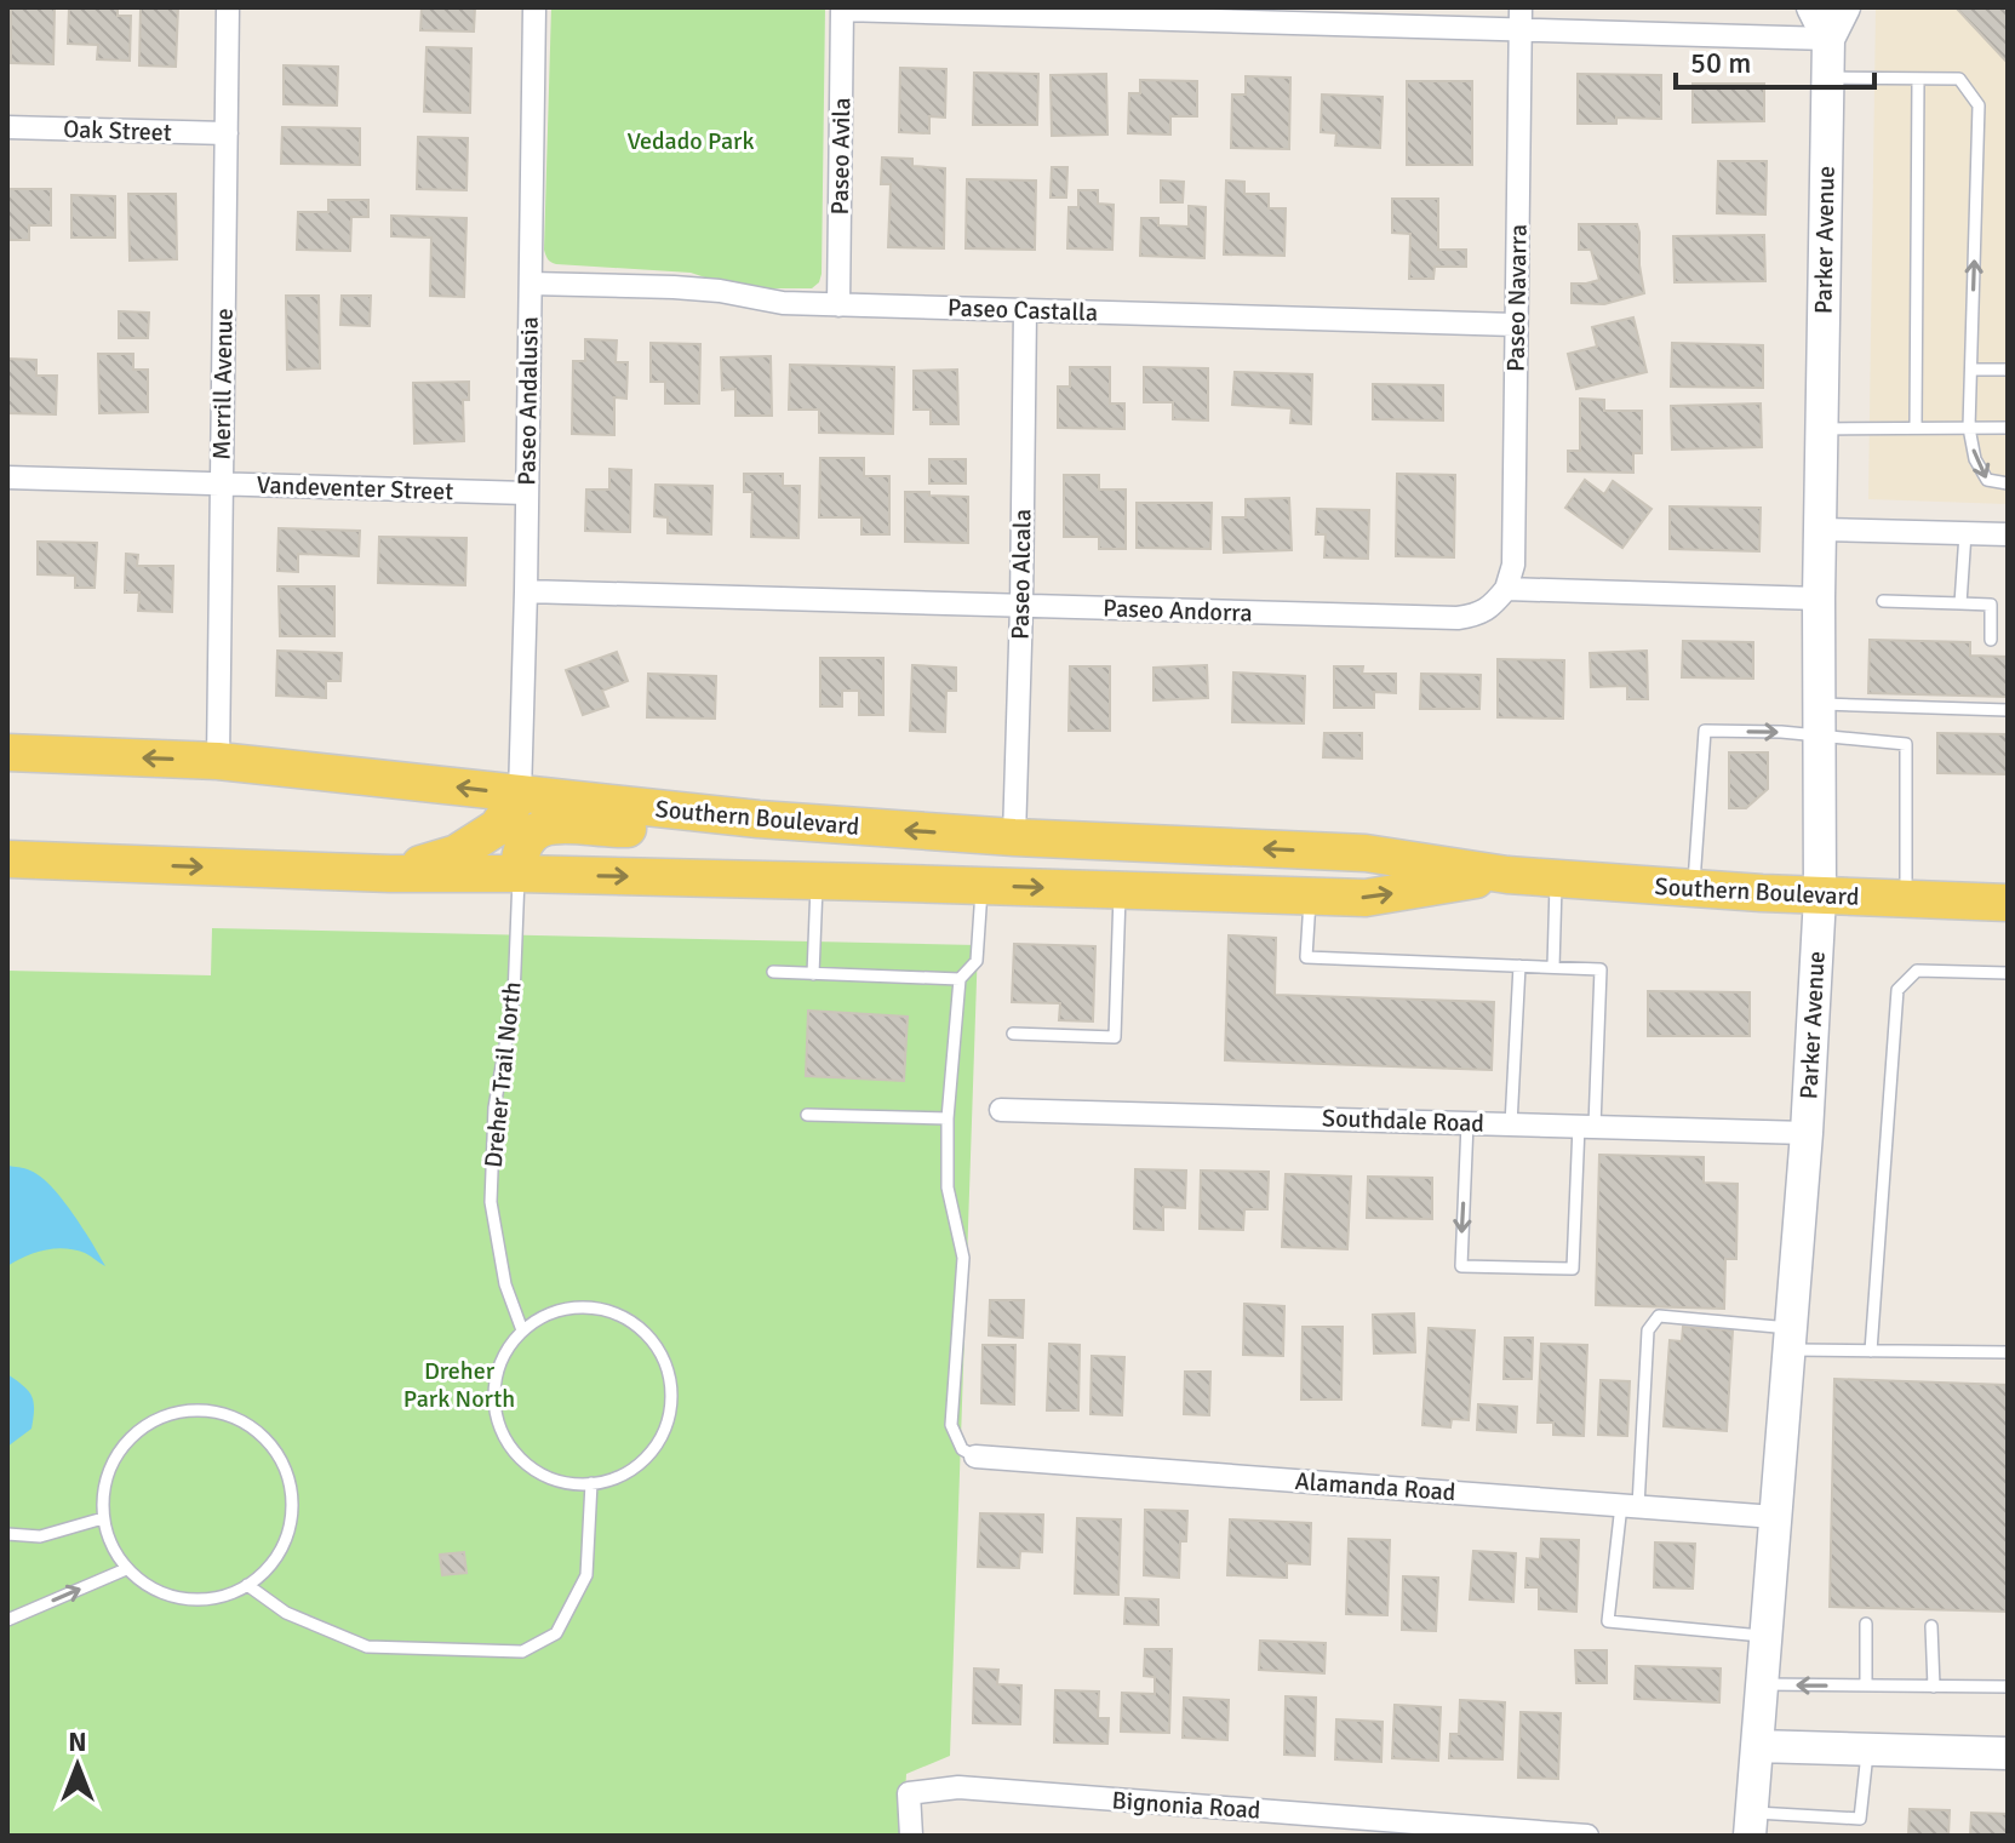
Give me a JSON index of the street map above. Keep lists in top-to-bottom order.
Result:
{
  "streets": {
    "main road": ["Southern Boulevard"],
    "street": [
      "Oak Street",
      "Paseo Avila",
      "Parker Avenue",
      "Paseo Navarra",
      "Paseo Castalla",
      "Merrill Avenue",
      "Paseo Andalusia",
      "Vandeventer Street",
      "Paseo Alcala",
      "Paseo Andorra",
      "Southdale Road",
      "Alamanda Road",
      "Bignonia Road"
    ],
    "lane": ["Dreher Trail North"]
  },
  "crossings": [
    ["Oak Street", "Merrill Avenue"],
    ["Paseo Avila", "Paseo Castalla"],
    ["Parker Avenue", "Southern Boulevard"],
    ["Parker Avenue", "Southdale Road"],
    ["Parker Avenue", "Alamanda Road"],
    ["Paseo Navarra", "Paseo Castalla"],
    ["Paseo Navarra", "Paseo Andorra"],
    ["Paseo Castalla", "Paseo Andalusia"],
    ["Paseo Castalla", "Paseo Alcala"],
    ["Merrill Avenue", "Vandeventer Street"],
    ["Merrill Avenue", "Southern Boulevard"],
    ["Paseo Andalusia", "Vandeventer Street"],
    ["Paseo Andalusia", "Paseo Andorra"],
    ["Paseo Andalusia", "Southern Boulevard"],
    ["Paseo Alcala", "Paseo Andorra"],
    ["Paseo Alcala", "Southern Boulevard"],
    ["Southern Boulevard", "Dreher Trail North"]
  ],
  "parks": ["Vedado Park", "Dreher Park North"],
  "scale_bar": "50 m",
  "north": "top"
}
